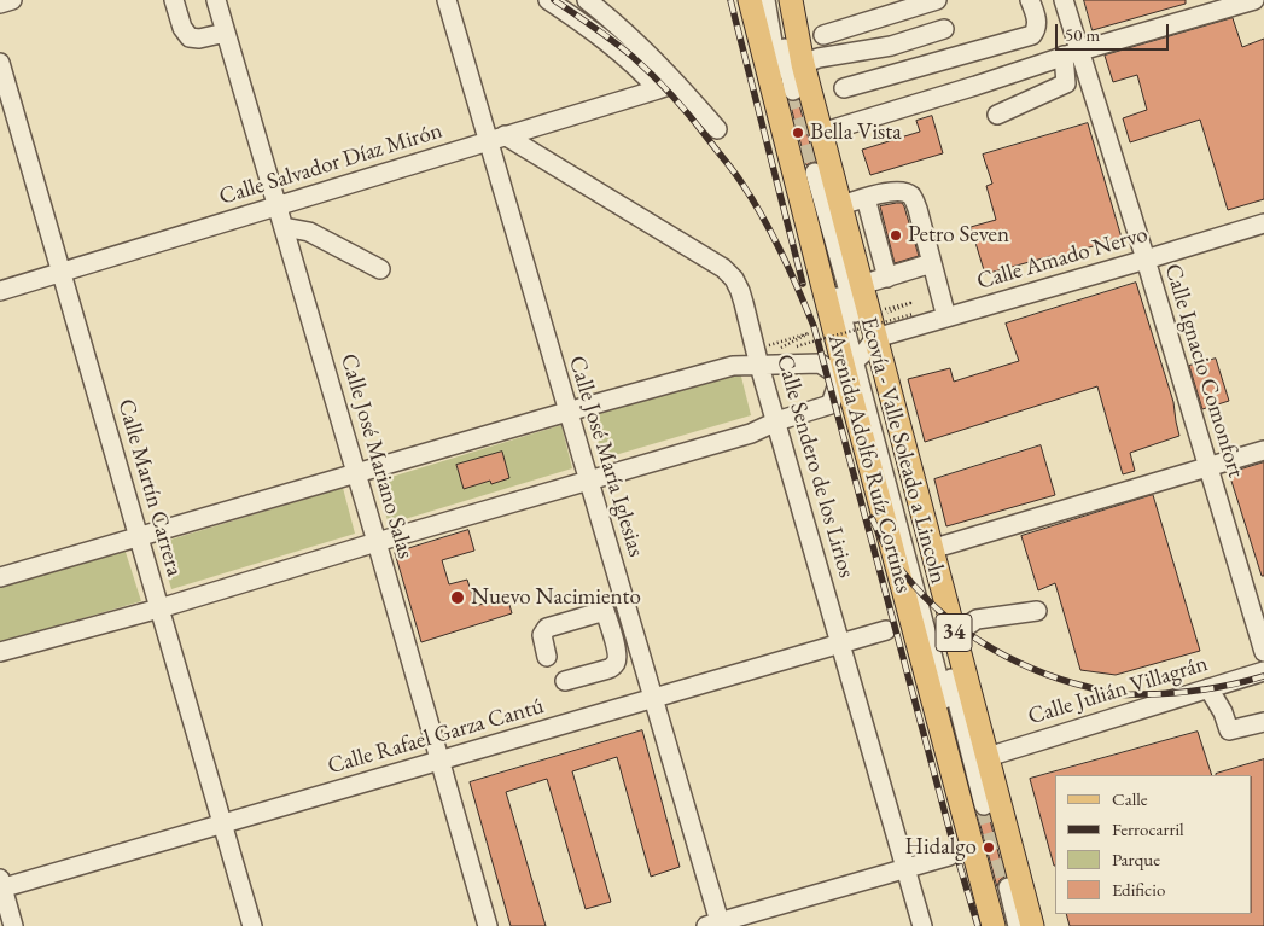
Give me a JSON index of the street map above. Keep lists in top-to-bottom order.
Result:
{
  "streets": {
    "main road": ["Avenida Adolfo Ruíz Cortines", "34"],
    "street": [
      "Calle Salvador Díaz Mirón",
      "Calle Amado Nervo",
      "Calle Ignacio Comonfort",
      "Ecovía - Valle Soleado a Lincoln",
      "Calle José Mariano Salas",
      "Calle José María Iglesias",
      "Calle Sendero de los Lirios",
      "Calle Martín Carrera",
      "Calle Julián Villagrán",
      "Calle Rafael Garza Cantú"
    ]
  },
  "crossings": [
    ["Calle Salvador Díaz Mirón", "Calle José Mariano Salas"],
    ["Calle Salvador Díaz Mirón", "Calle José María Iglesias"],
    ["Calle Salvador Díaz Mirón", "Calle Sendero de los Lirios"],
    ["Calle Salvador Díaz Mirón", "Calle Martín Carrera"],
    ["Calle Amado Nervo", "Calle Ignacio Comonfort"],
    ["Calle Amado Nervo", "Ecovía - Valle Soleado a Lincoln"],
    ["Calle Amado Nervo", "Avenida Adolfo Ruíz Cortines"],
    ["Ecovía - Valle Soleado a Lincoln", "Avenida Adolfo Ruíz Cortines"],
    ["Calle José Mariano Salas", "Calle Rafael Garza Cantú"],
    ["Calle José María Iglesias", "Calle Sendero de los Lirios"],
    ["Calle José María Iglesias", "Calle Rafael Garza Cantú"],
    ["Avenida Adolfo Ruíz Cortines", "Calle Julián Villagrán"],
    ["Calle Sendero de los Lirios", "Calle Rafael Garza Cantú"],
    ["Calle Martín Carrera", "Calle Rafael Garza Cantú"]
  ],
  "places": [
    "Bella Vista",
    "Petro Seven",
    "Nuevo Nacimiento",
    "Hidalgo"
  ],
  "legend": [
    "Calle",
    "Ferrocarril",
    "Parque",
    "Edificio"
  ],
  "scale_bar": "50 m"
}
